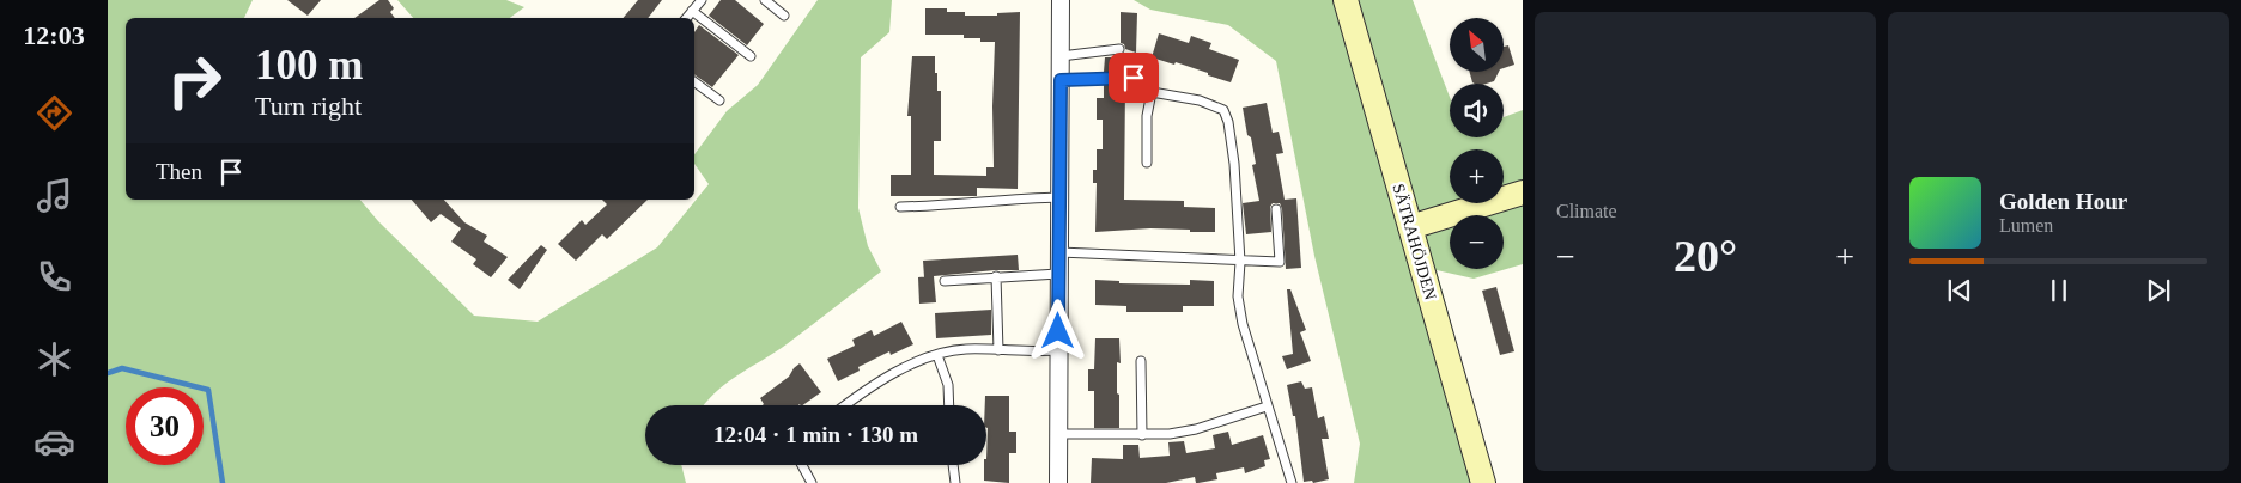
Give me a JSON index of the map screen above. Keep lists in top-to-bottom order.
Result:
{
  "streets": {
    "street": ["SÄTRAHÖJDEN"]
  },
  "north": "top left",
  "page": {
    "tabs": "12:03",
    "tile": "Climate",
    "map_buttons": ["+", "−"],
    "turn": ["100 m", "Turn right"],
    "then": "Then",
    "song": ["Golden Hour", "Lumen"],
    "heat": ["−", "20°", "+"],
    "limit": "30",
    "trip": "12:04 · 1 min · 130 m"
  }
}
